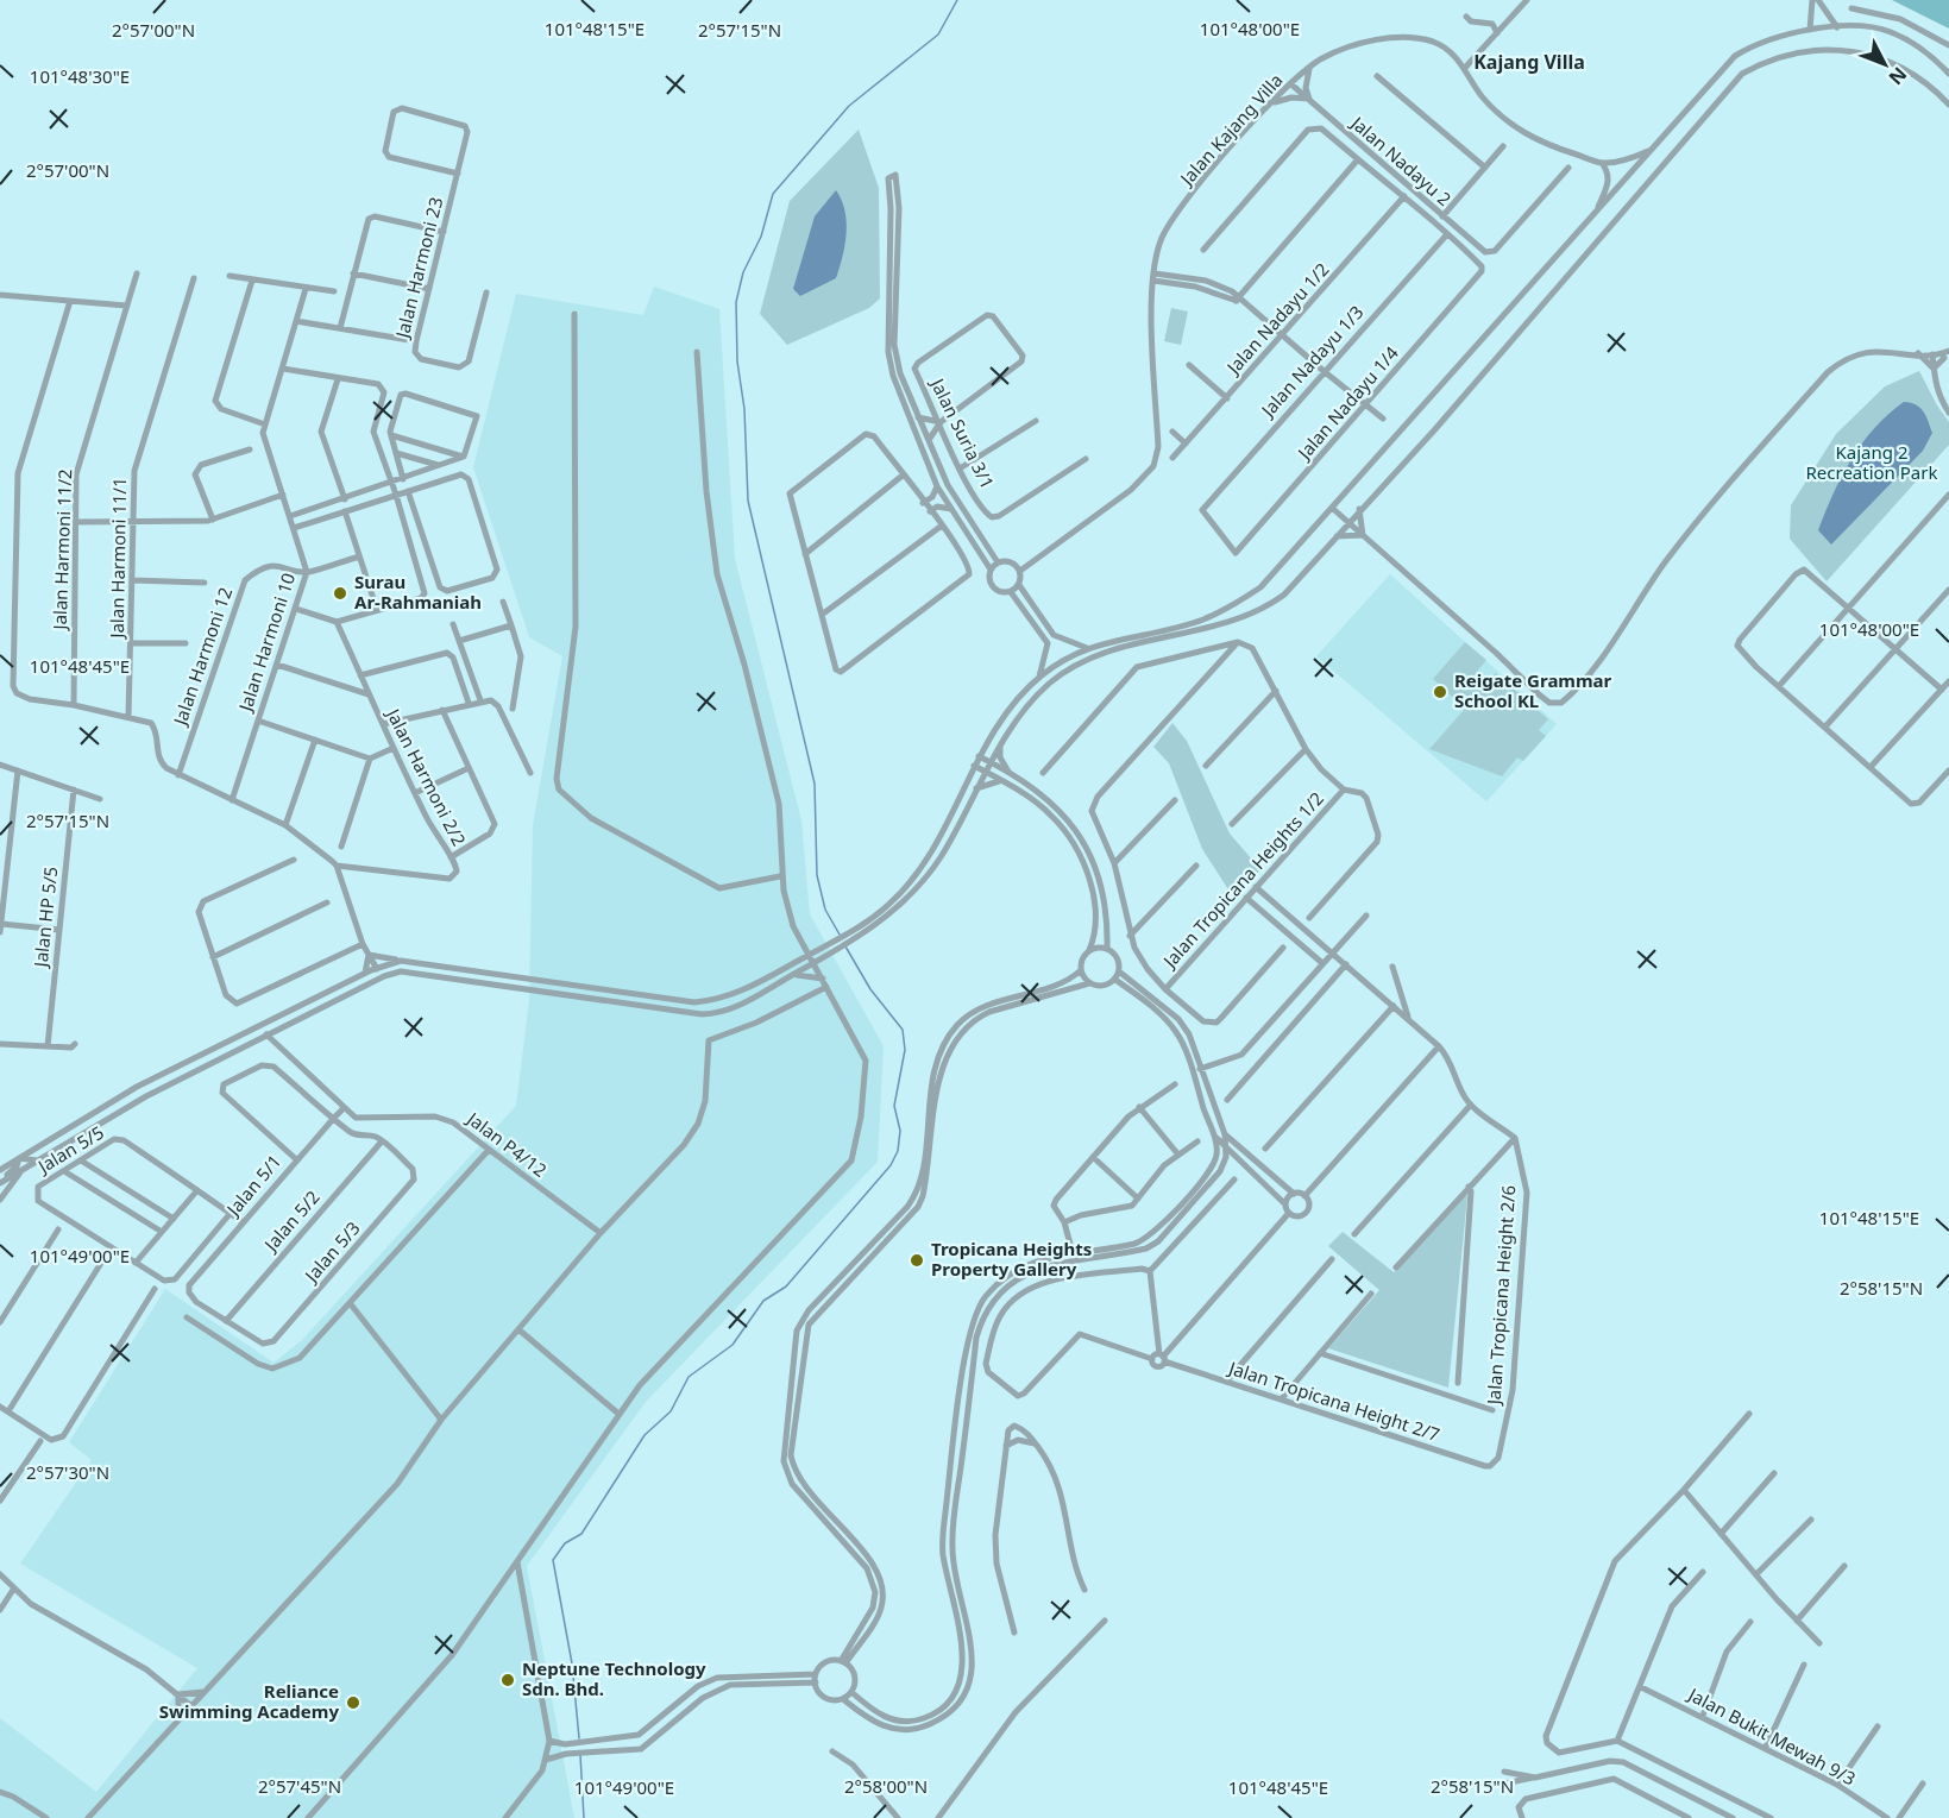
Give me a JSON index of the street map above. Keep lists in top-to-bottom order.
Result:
{
  "streets": {
    "street": [
      "Jalan Kajang Villa",
      "Jalan Nadayu 2",
      "Jalan Harmoni 23",
      "Jalan Nadayu 1/2",
      "Jalan Nadayu 1/3",
      "Jalan Nadayu 1/4",
      "Jalan Suria 3/1",
      "Jalan Harmoni 11/2",
      "Jalan Harmoni 11/1",
      "Jalan Harmoni 10",
      "Jalan Harmoni 12",
      "Jalan Harmoni 2/2",
      "Jalan Tropicana Heights 1/2",
      "Jalan HP 5/5",
      "Jalan P4/12",
      "Jalan 5/5",
      "Jalan 5/1",
      "Jalan 5/2",
      "Jalan 5/3",
      "Jalan Tropicana Height 2/6",
      "Jalan Tropicana Height 2/7",
      "Jalan Bukit Mewah 9/3"
    ]
  },
  "crossings": [
    ["Jalan Kajang Villa", "Jalan Nadayu 2"],
    ["Jalan Nadayu 1/3", "Jalan Nadayu 1/4"],
    ["Jalan Harmoni 10", "Jalan Harmoni 12"],
    ["Jalan P4/12", "Jalan 5/1"],
    ["Jalan 5/5", "Jalan 5/1"],
    ["Jalan 5/1", "Jalan 5/3"],
    ["Jalan 5/2", "Jalan 5/3"],
    ["Jalan Tropicana Height 2/6", "Jalan Tropicana Height 2/7"]
  ],
  "districts": ["Kajang Villa"],
  "parks": ["Kajang 2 Recreation Park"],
  "places": [
    "Surau Ar-Rahmaniah",
    "Reigate Grammar School KL",
    "Tropicana Heights Property Gallery",
    "Neptune Technology Sdn. Bhd.",
    "Reliance Swimming Academy"
  ],
  "north": "bottom right",
  "coordinates": [
    "101°48'15\"E",
    "101°48'00\"E",
    "2°57'00\"N",
    "2°57'15\"N",
    "101°48'30\"E",
    "101°48'45\"E",
    "101°49'00\"E",
    "2°58'15\"N",
    "2°57'30\"N",
    "2°57'45\"N",
    "2°58'00\"N"
  ]
}
